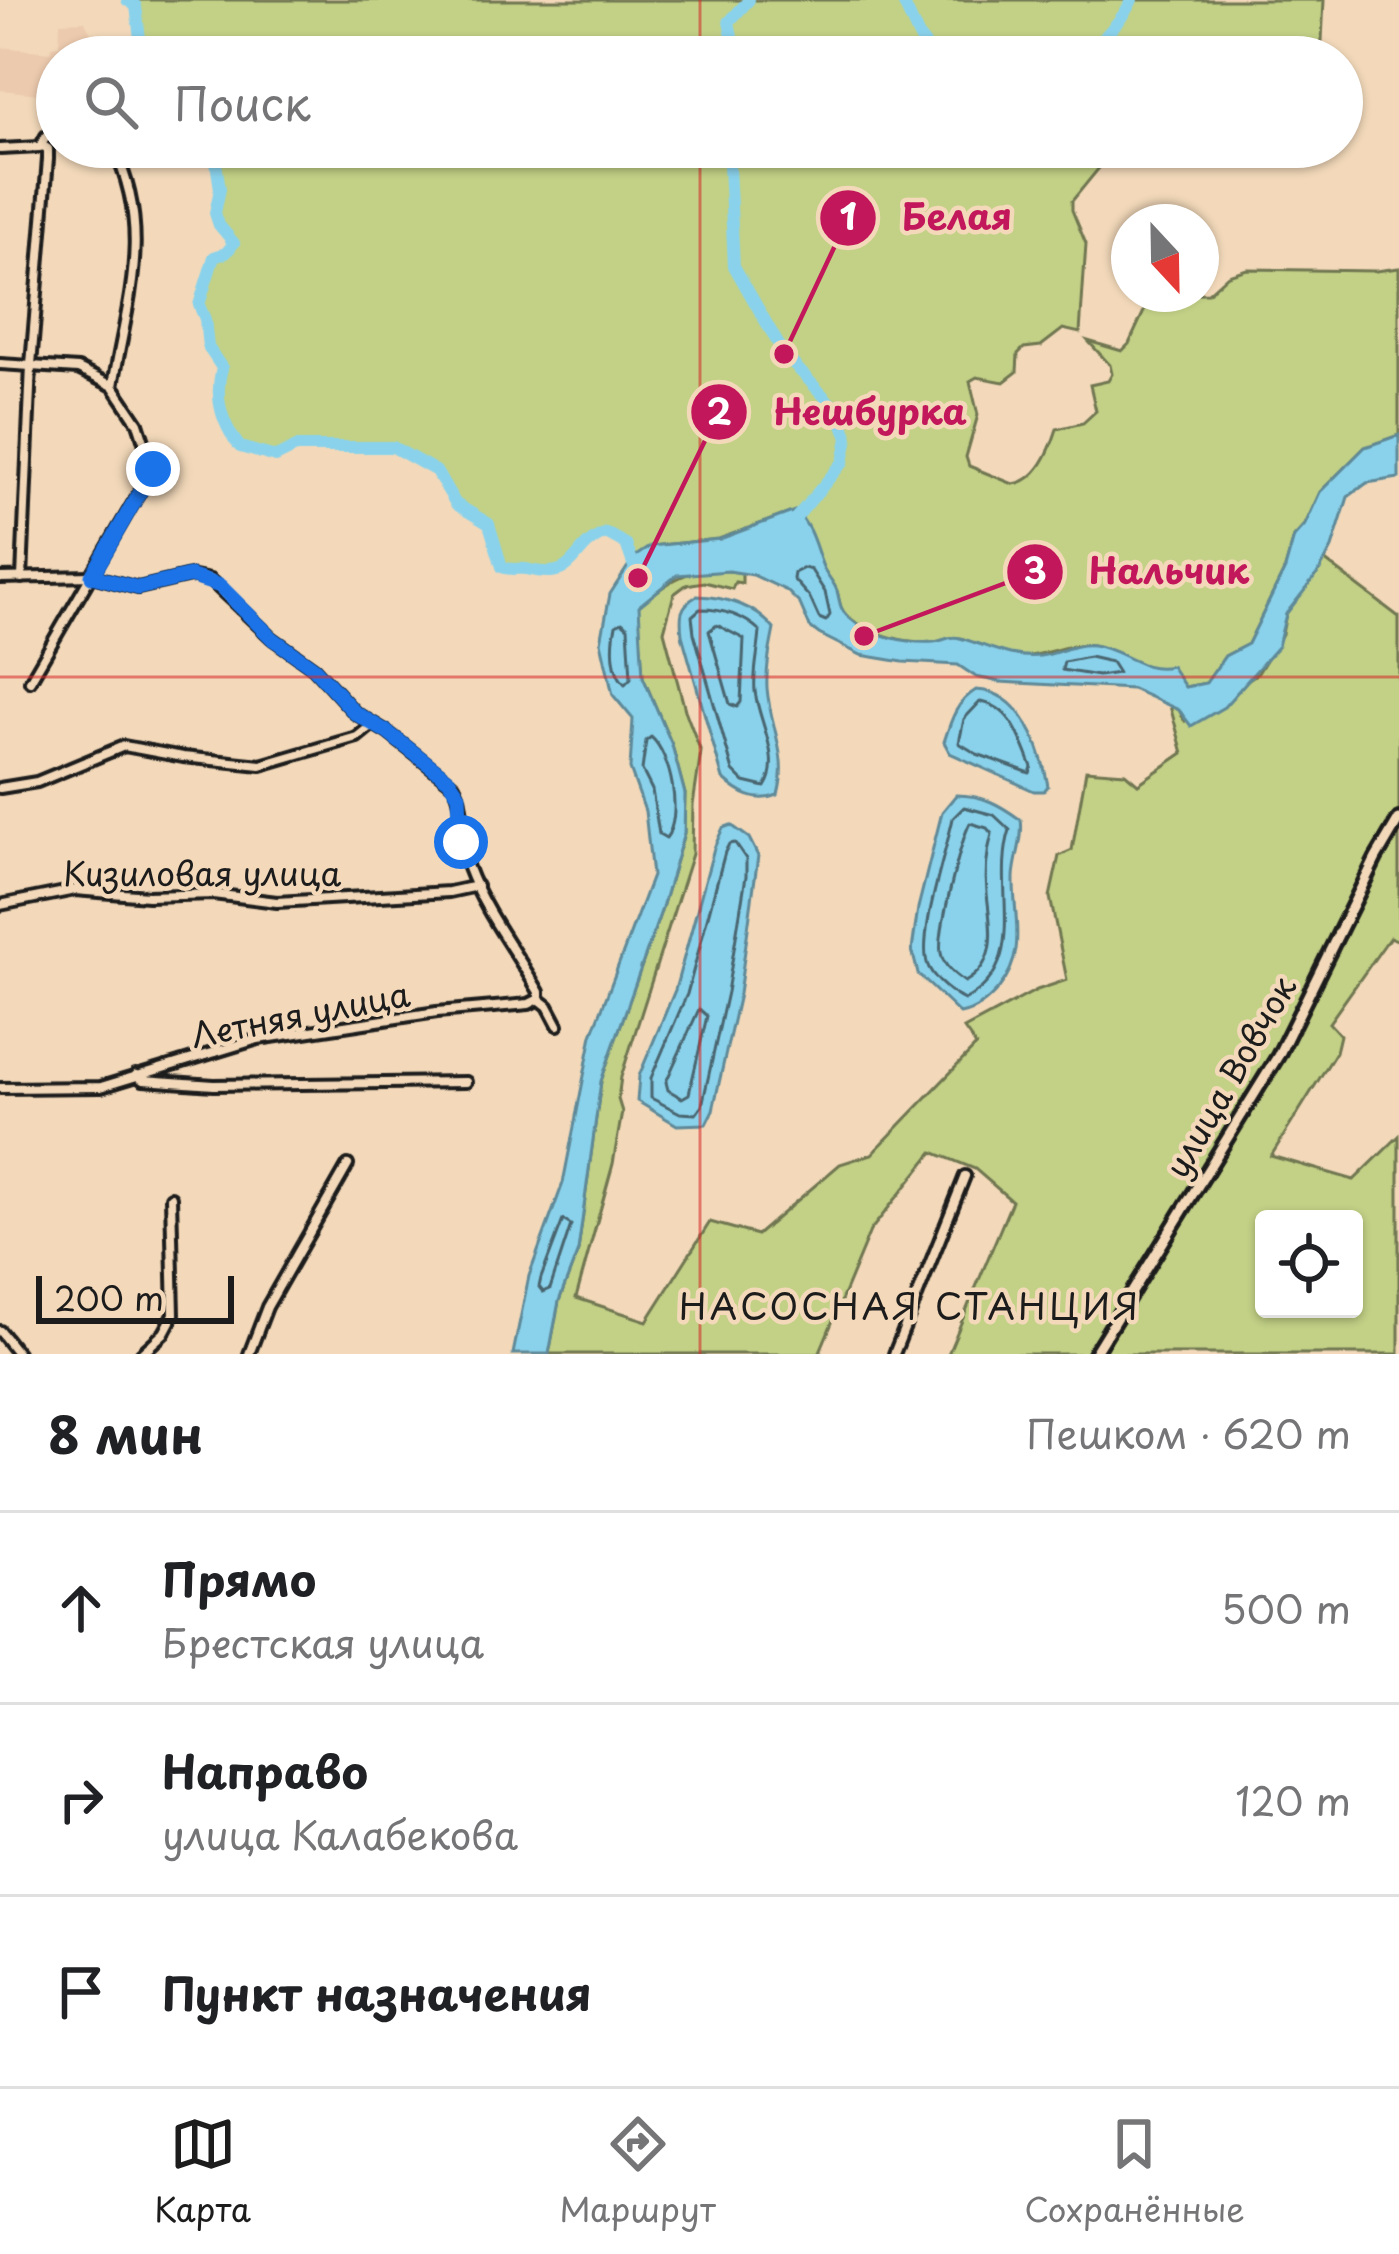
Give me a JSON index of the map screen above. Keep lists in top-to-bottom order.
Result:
{
  "streets": {
    "street": ["Кизиловая улица", "Летняя улица", "улица Вовчок"]
  },
  "districts": ["НАСОСНАЯ СТАНЦИЯ"],
  "places": ["Белая", "Нешбурка", "Нальчик"],
  "scale_bar": "200 m",
  "north": "bottom",
  "page": {
    "search": "Поиск",
    "scale": "200 m",
    "heading": ["8 мин", "Пешком · 620 m"],
    "list": [
      ["Прямо", "Брестская улица", "500 m"],
      ["Направо", "улица Калабекова", "120 m"],
      "Пункт назначения"
    ],
    "nav": ["Карта", "Маршрут", "Сохранённые"]
  }
}
